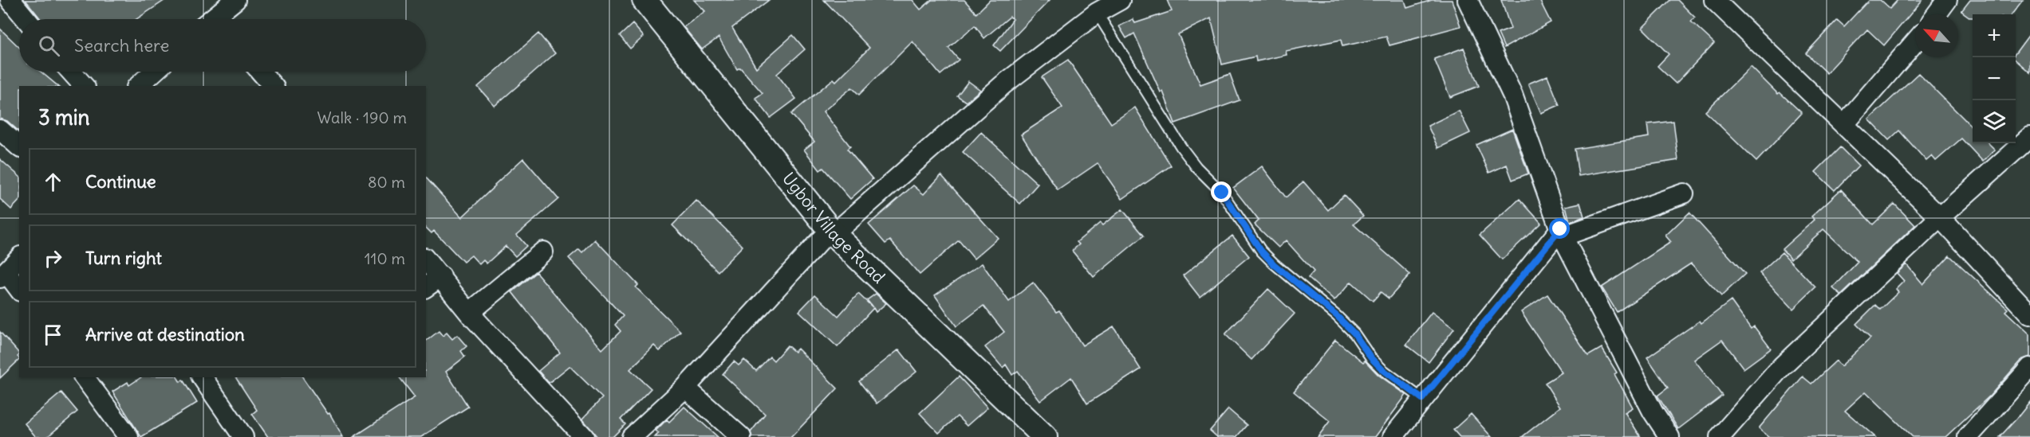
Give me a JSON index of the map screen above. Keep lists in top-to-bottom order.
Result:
{
  "streets": {
    "street": ["Ugbor Village Road"]
  },
  "north": "top left",
  "page": {
    "map_buttons": ["+", "−"],
    "search": "Search here",
    "heading": ["3 min", "Walk · 190 m"],
    "list": [
      ["Continue", "80 m"],
      ["Turn right", "110 m"],
      "Arrive at destination"
    ]
  }
}
